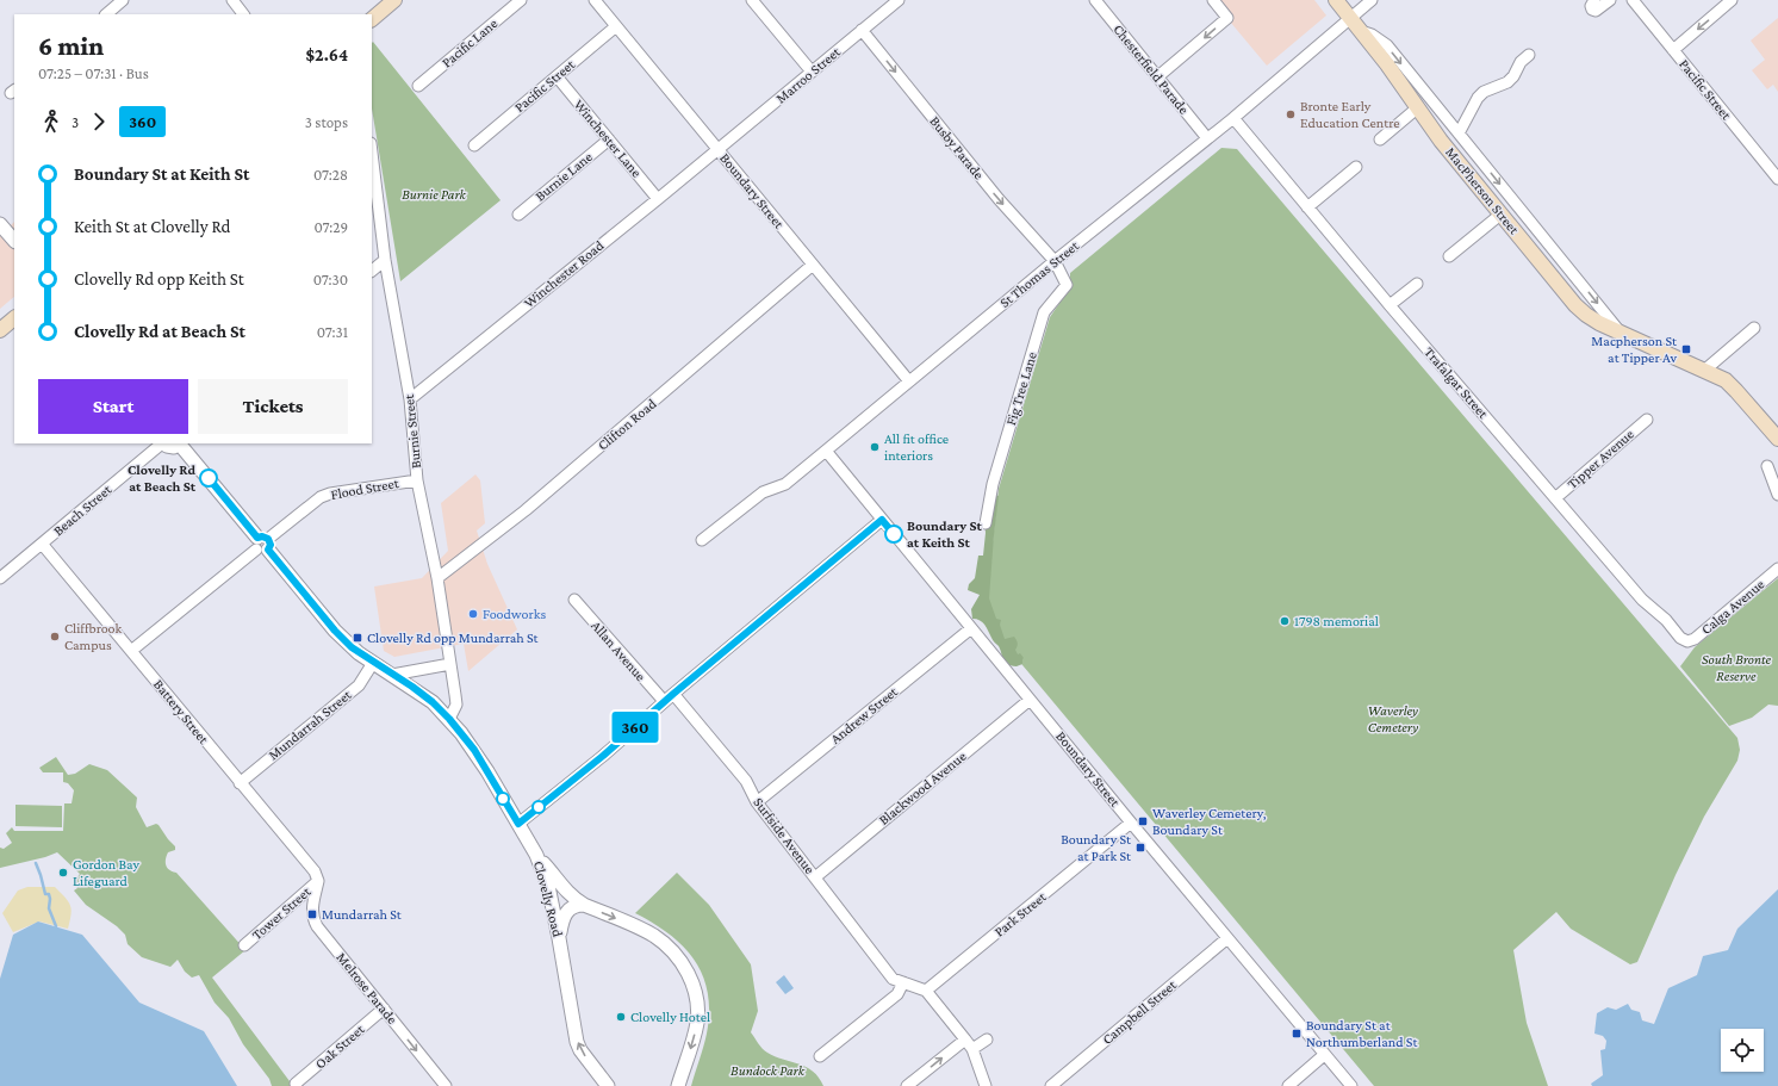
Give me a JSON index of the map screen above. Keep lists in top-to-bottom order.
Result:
{
  "streets": {
    "main road": ["MacPherson Street"],
    "street": [
      "Pacific Lane",
      "Chesterfield Parade",
      "Marroo Street",
      "Pacific Street",
      "Winchester Lane",
      "Busby Parade",
      "Burnie Lane",
      "Boundary Street",
      "Winchester Road",
      "St Thomas Street",
      "Trafalgar Street",
      "Fig Tree Lane",
      "Clifton Road",
      "Burnie Street",
      "Tipper Avenue",
      "Flood Street",
      "Beach Street",
      "Calga Avenue",
      "Allan Avenue",
      "Battery Street",
      "Andrew Street",
      "Mundarrah Street",
      "Blackwood Avenue",
      "Surfside Avenue",
      "Clovelly Road",
      "Tower Street",
      "Park Street",
      "Melrose Parade",
      "Campbell Street",
      "Oak Street"
    ]
  },
  "crossings": [
    ["Chesterfield Parade", "St Thomas Street"],
    ["Marroo Street", "Busby Parade"],
    ["Marroo Street", "Boundary Street"],
    ["Marroo Street", "Winchester Road"],
    ["Pacific Street", "Winchester Lane"],
    ["Pacific Street", "Boundary Street"],
    ["Winchester Lane", "Burnie Lane"],
    ["Winchester Lane", "Winchester Road"],
    ["Busby Parade", "St Thomas Street"],
    ["Busby Parade", "Fig Tree Lane"],
    ["Boundary Street", "Winchester Road"],
    ["Boundary Street", "St Thomas Street"],
    ["Boundary Street", "Clifton Road"],
    ["Boundary Street", "Andrew Street"],
    ["Boundary Street", "Blackwood Avenue"],
    ["Boundary Street", "Park Street"],
    ["Boundary Street", "Campbell Street"],
    ["MacPherson Street", "St Thomas Street"],
    ["Winchester Road", "Burnie Street"],
    ["St Thomas Street", "Trafalgar Street"],
    ["St Thomas Street", "Fig Tree Lane"],
    ["Trafalgar Street", "Tipper Avenue"],
    ["Trafalgar Street", "Calga Avenue"],
    ["Clifton Road", "Burnie Street"],
    ["Burnie Street", "Flood Street"],
    ["Burnie Street", "Clovelly Road"],
    ["Flood Street", "Battery Street"],
    ["Flood Street", "Clovelly Road"],
    ["Beach Street", "Battery Street"],
    ["Battery Street", "Mundarrah Street"],
    ["Battery Street", "Tower Street"],
    ["Battery Street", "Melrose Parade"],
    ["Andrew Street", "Surfside Avenue"],
    ["Mundarrah Street", "Clovelly Road"],
    ["Blackwood Avenue", "Surfside Avenue"],
    ["Tower Street", "Melrose Parade"],
    ["Melrose Parade", "Oak Street"]
  ],
  "one_way": ["Busby Parade", "Melrose Parade"],
  "parks": [
    "Burnie Park",
    "South Bronte Reserve",
    "Waverley Cemetery",
    "Bundock Park"
  ],
  "places": {
    "other": [
      "Bronte Early Education Centre",
      "All fit office interiors",
      "Clovelly Rd at Beach St",
      "Boundary St at Keith St",
      "Foodworks",
      "1798 memorial",
      "Cliffbrook Campus",
      "Gordon Bay Lifeguard",
      "Clovelly Hotel"
    ],
    "transit": [
      "Macpherson St at Tipper Av",
      "Clovelly Rd opp Mundarrah St",
      "Waverley Cemetery, Boundary St",
      "Boundary St at Park St",
      "Mundarrah St",
      "Boundary St at Northumberland St"
    ]
  },
  "lines": ["bus line 360"],
  "page": {
    "on_map": "360",
    "heading": ["6 min", "07:25 – 07:31 · Bus", "$2.64"],
    "legs": ["3", "360", "3 stops"],
    "list": [
      {
        "name": "Boundary St at Keith St",
        "value": "07:28"
      },
      {
        "name": "Keith St at Clovelly Rd",
        "value": "07:29"
      },
      {
        "name": "Clovelly Rd opp Keith St",
        "value": "07:30"
      },
      {
        "name": "Clovelly Rd at Beach St",
        "value": "07:31"
      }
    ],
    "buttons": ["Start", "Tickets"]
  }
}
